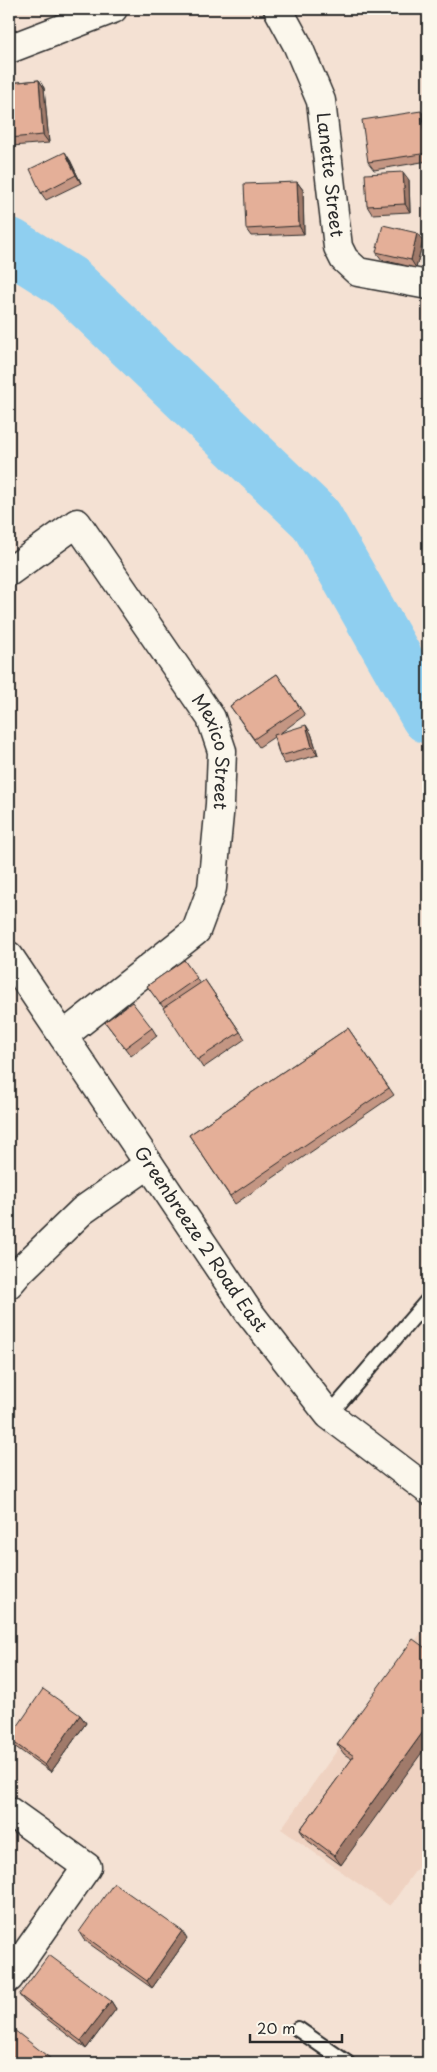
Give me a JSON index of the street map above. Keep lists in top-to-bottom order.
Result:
{
  "streets": {
    "street": ["Lanette Street", "Mexico Street", "Greenbreeze 2 Road East"]
  },
  "crossings": [
    ["Mexico Street", "Greenbreeze 2 Road East"]
  ],
  "scale_bar": "20 m"
}
